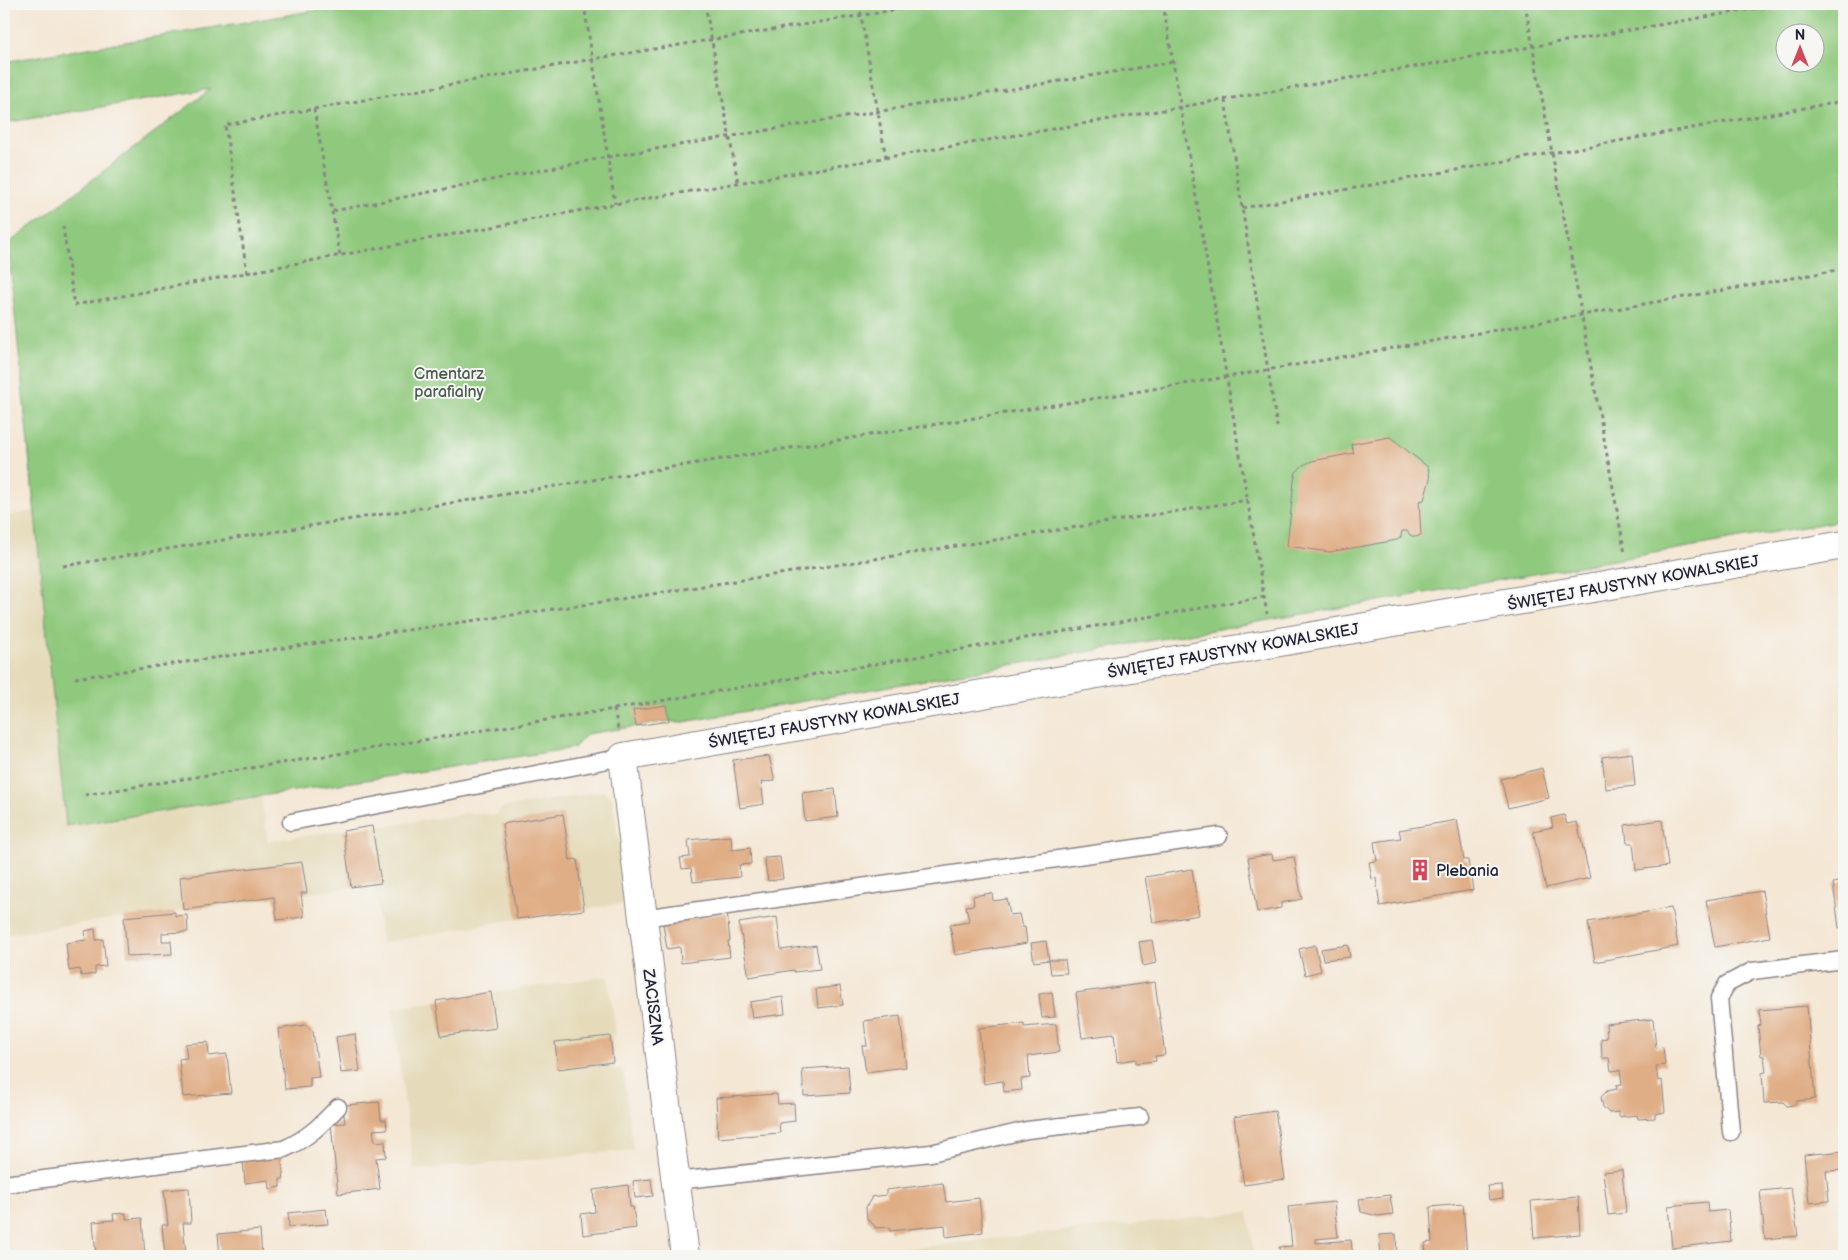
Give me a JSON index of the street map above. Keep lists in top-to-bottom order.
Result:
{
  "streets": {
    "street": ["ŚWIĘTEJ FAUSTYNY KOWALSKIEJ", "ZACISZNA"]
  },
  "crossings": [
    ["ŚWIĘTEJ FAUSTYNY KOWALSKIEJ", "ZACISZNA"]
  ],
  "parks": ["Cmentarz parafialny"],
  "places": {
    "building": ["Plebania"]
  },
  "north": "top"
}
